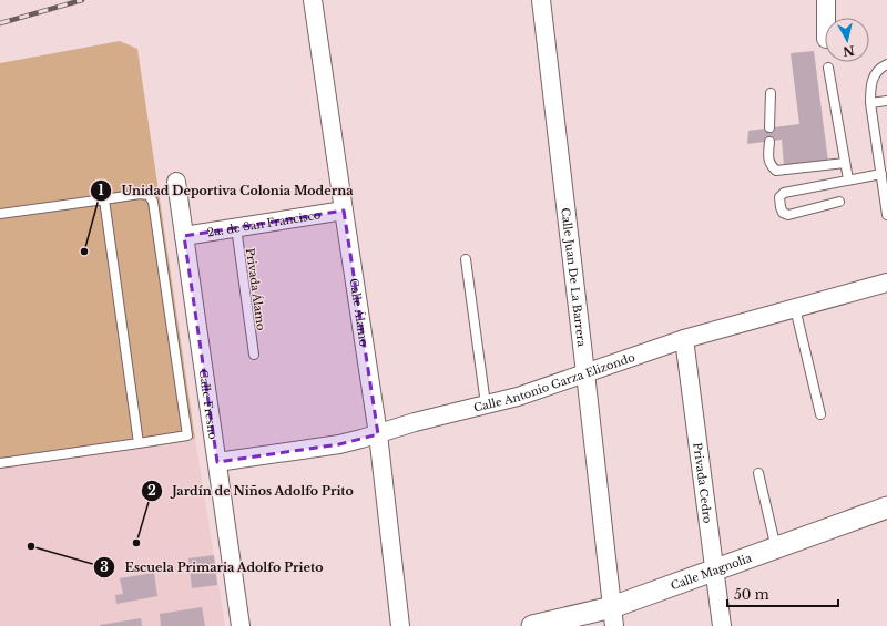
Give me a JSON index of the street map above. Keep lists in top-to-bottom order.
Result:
{
  "streets": {
    "street": [
      "2a. de San Francisco",
      "Calle Juan De La Barrera",
      "Calle Álamo",
      "Calle Antonio Garza Elizondo",
      "Calle Fresno",
      "Privada Cedro",
      "Calle Magnolia"
    ],
    "lane": ["Privada Álamo"]
  },
  "crossings": [
    ["2a. de San Francisco", "Privada Álamo"],
    ["2a. de San Francisco", "Calle Álamo"],
    ["2a. de San Francisco", "Calle Fresno"],
    ["Calle Juan De La Barrera", "Calle Antonio Garza Elizondo"],
    ["Calle Juan De La Barrera", "Calle Magnolia"],
    ["Calle Álamo", "Calle Antonio Garza Elizondo"],
    ["Calle Antonio Garza Elizondo", "Calle Fresno"],
    ["Calle Antonio Garza Elizondo", "Privada Cedro"],
    ["Privada Cedro", "Calle Magnolia"]
  ],
  "places": ["Unidad Deportiva Colonia Moderna", "Jardín de Niños Adolfo Prito", "Escuela Primaria Adolfo Prieto"],
  "scale_bar": "50 m",
  "north": "bottom"
}
